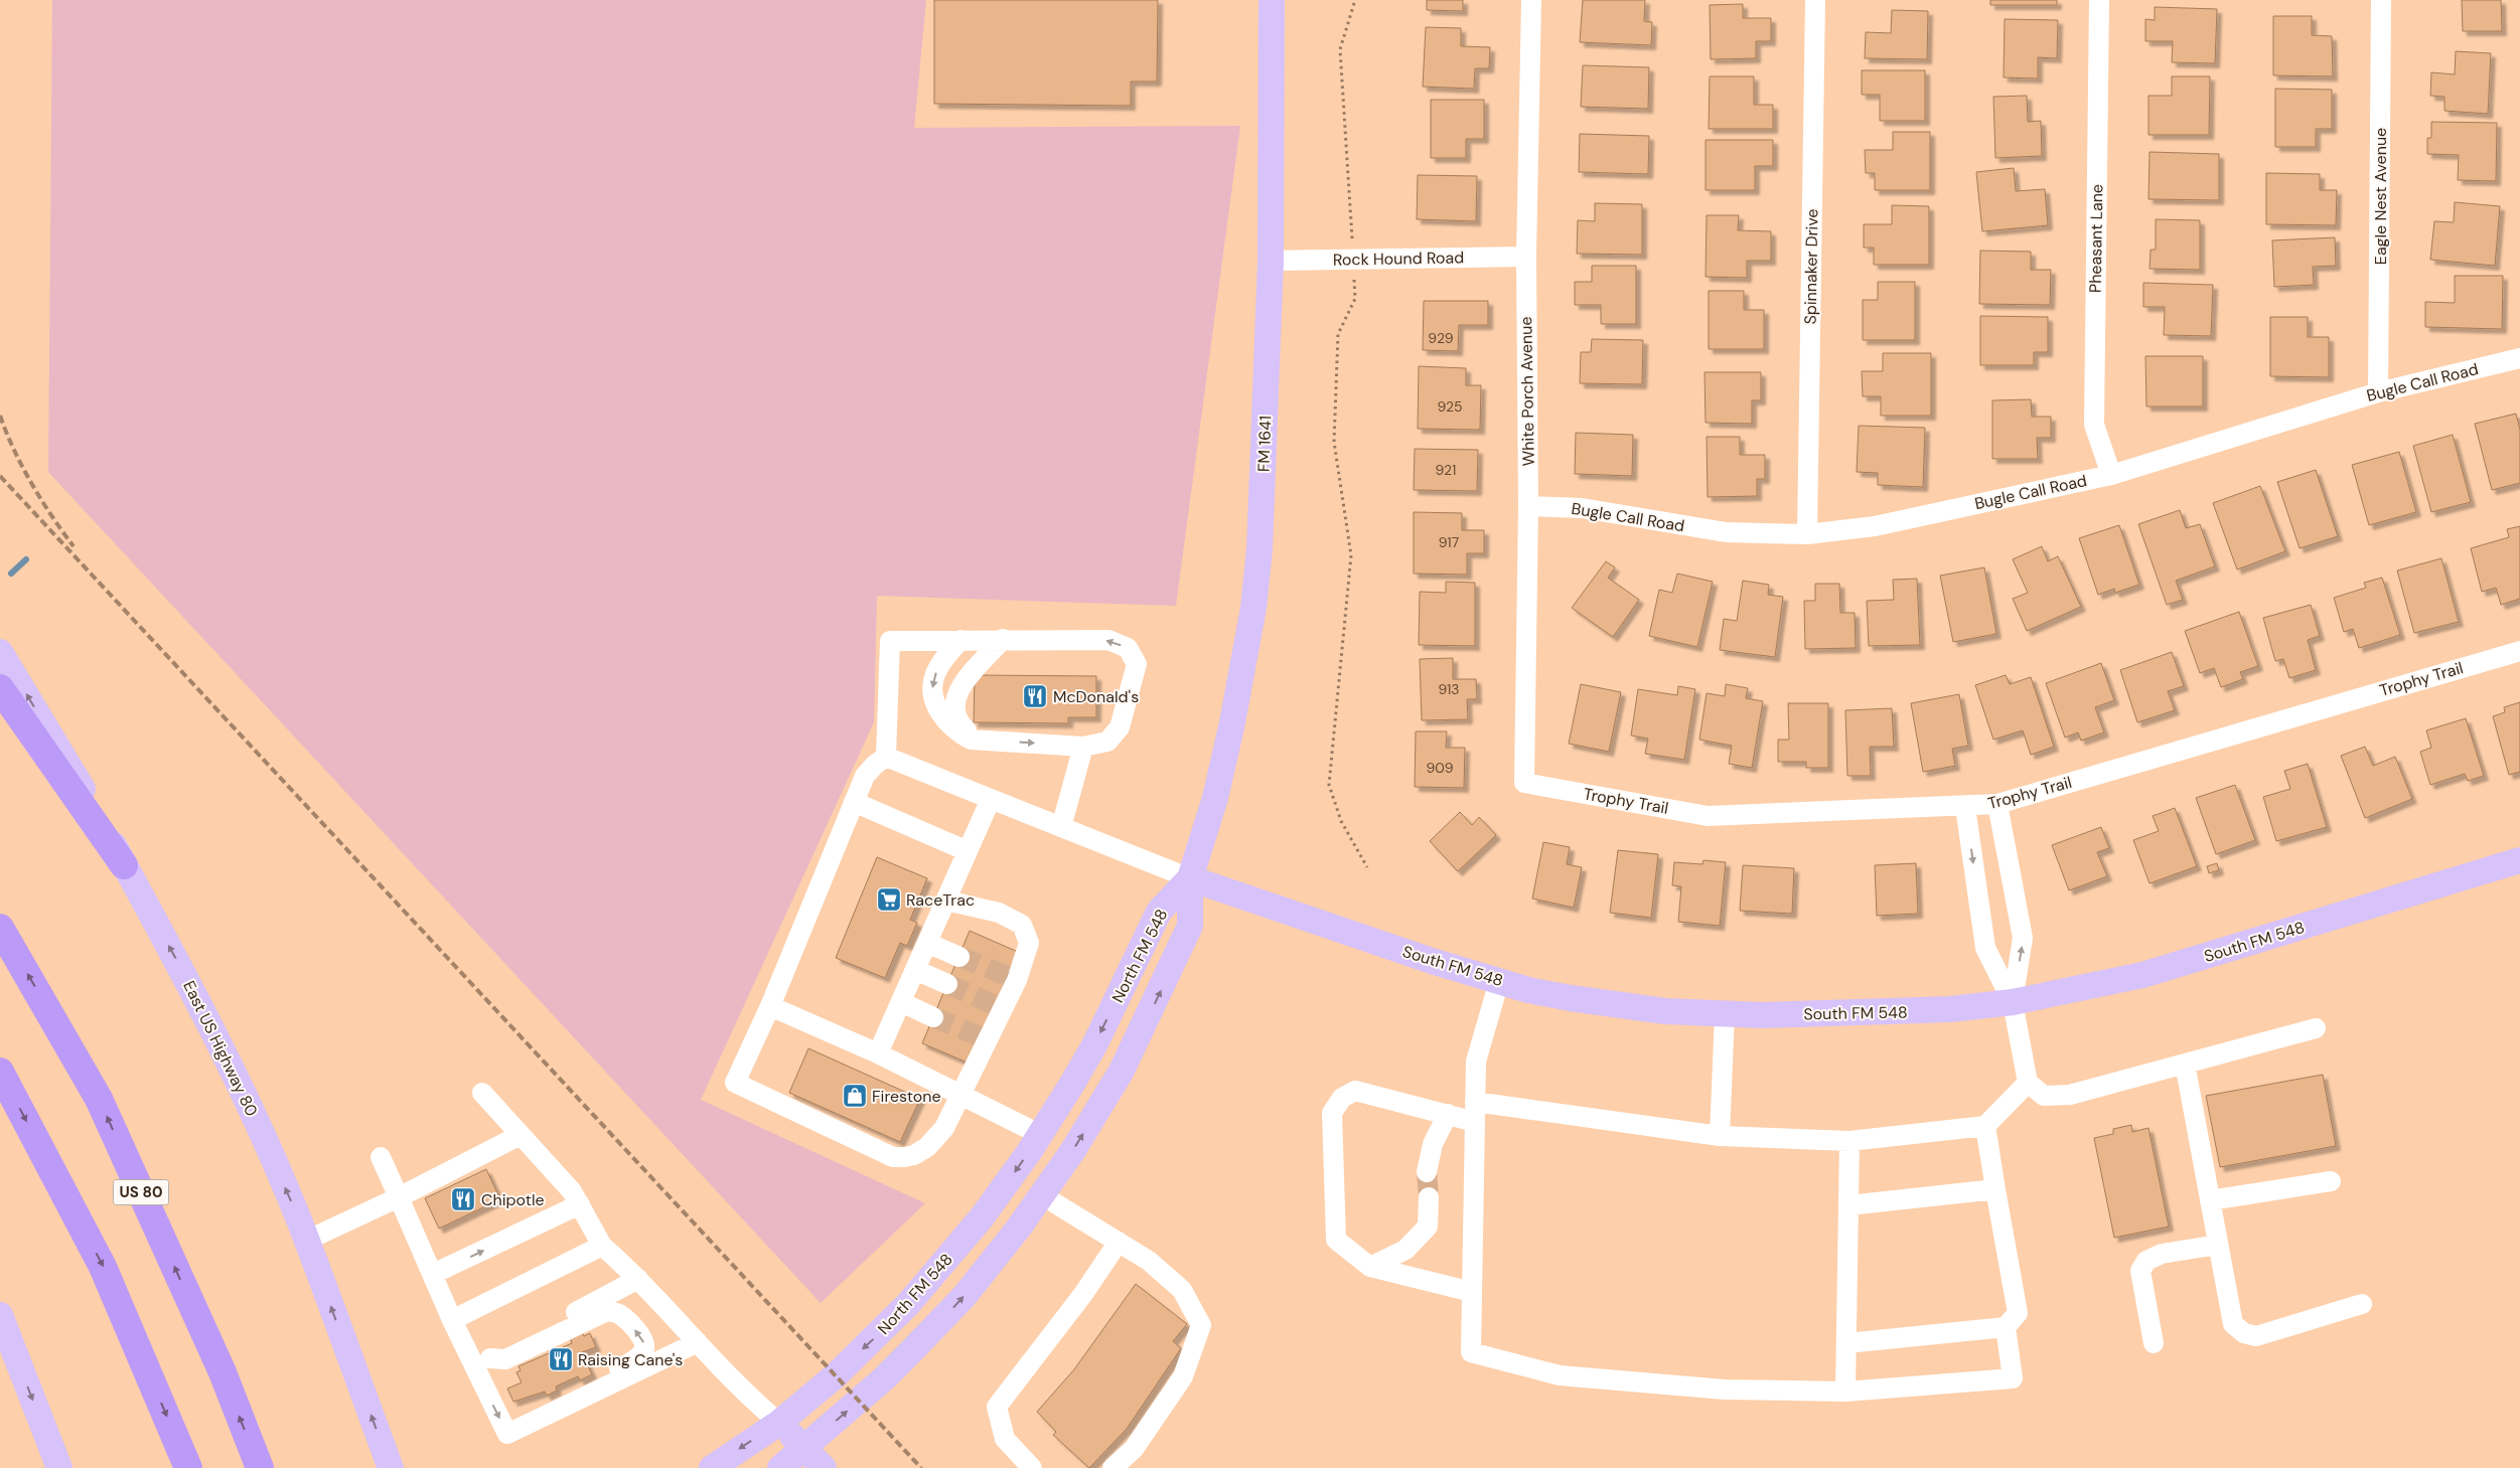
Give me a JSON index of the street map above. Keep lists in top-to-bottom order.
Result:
{
  "streets": {
    "highway": ["US 80"],
    "main road": [
      "FM 1641",
      "South FM 548",
      "North FM 548",
      "East US Highway 80"
    ],
    "street": [
      "Eagle Nest Avenue",
      "Pheasant Lane",
      "Rock Hound Road",
      "Spinnaker Drive",
      "Bugle Call Road",
      "White Porch Avenue",
      "Trophy Trail"
    ]
  },
  "crossings": [
    ["Eagle Nest Avenue", "Bugle Call Road"],
    ["Pheasant Lane", "Bugle Call Road"],
    ["Rock Hound Road", "White Porch Avenue"],
    ["Rock Hound Road", "FM 1641"],
    ["Spinnaker Drive", "Bugle Call Road"],
    ["Bugle Call Road", "White Porch Avenue"],
    ["White Porch Avenue", "Trophy Trail"],
    ["FM 1641", "South FM 548"],
    ["FM 1641", "North FM 548"],
    ["South FM 548", "North FM 548"]
  ],
  "one_way": ["East US Highway 80"],
  "places": {
    "restaurant": ["McDonald's", "Chipotle", "Raising Cane's"],
    "supermarket": ["RaceTrac"],
    "shop": ["Firestone"]
  },
  "house_numbers": [
    "929",
    "925",
    "921",
    "917",
    "913",
    "909"
  ]
}
